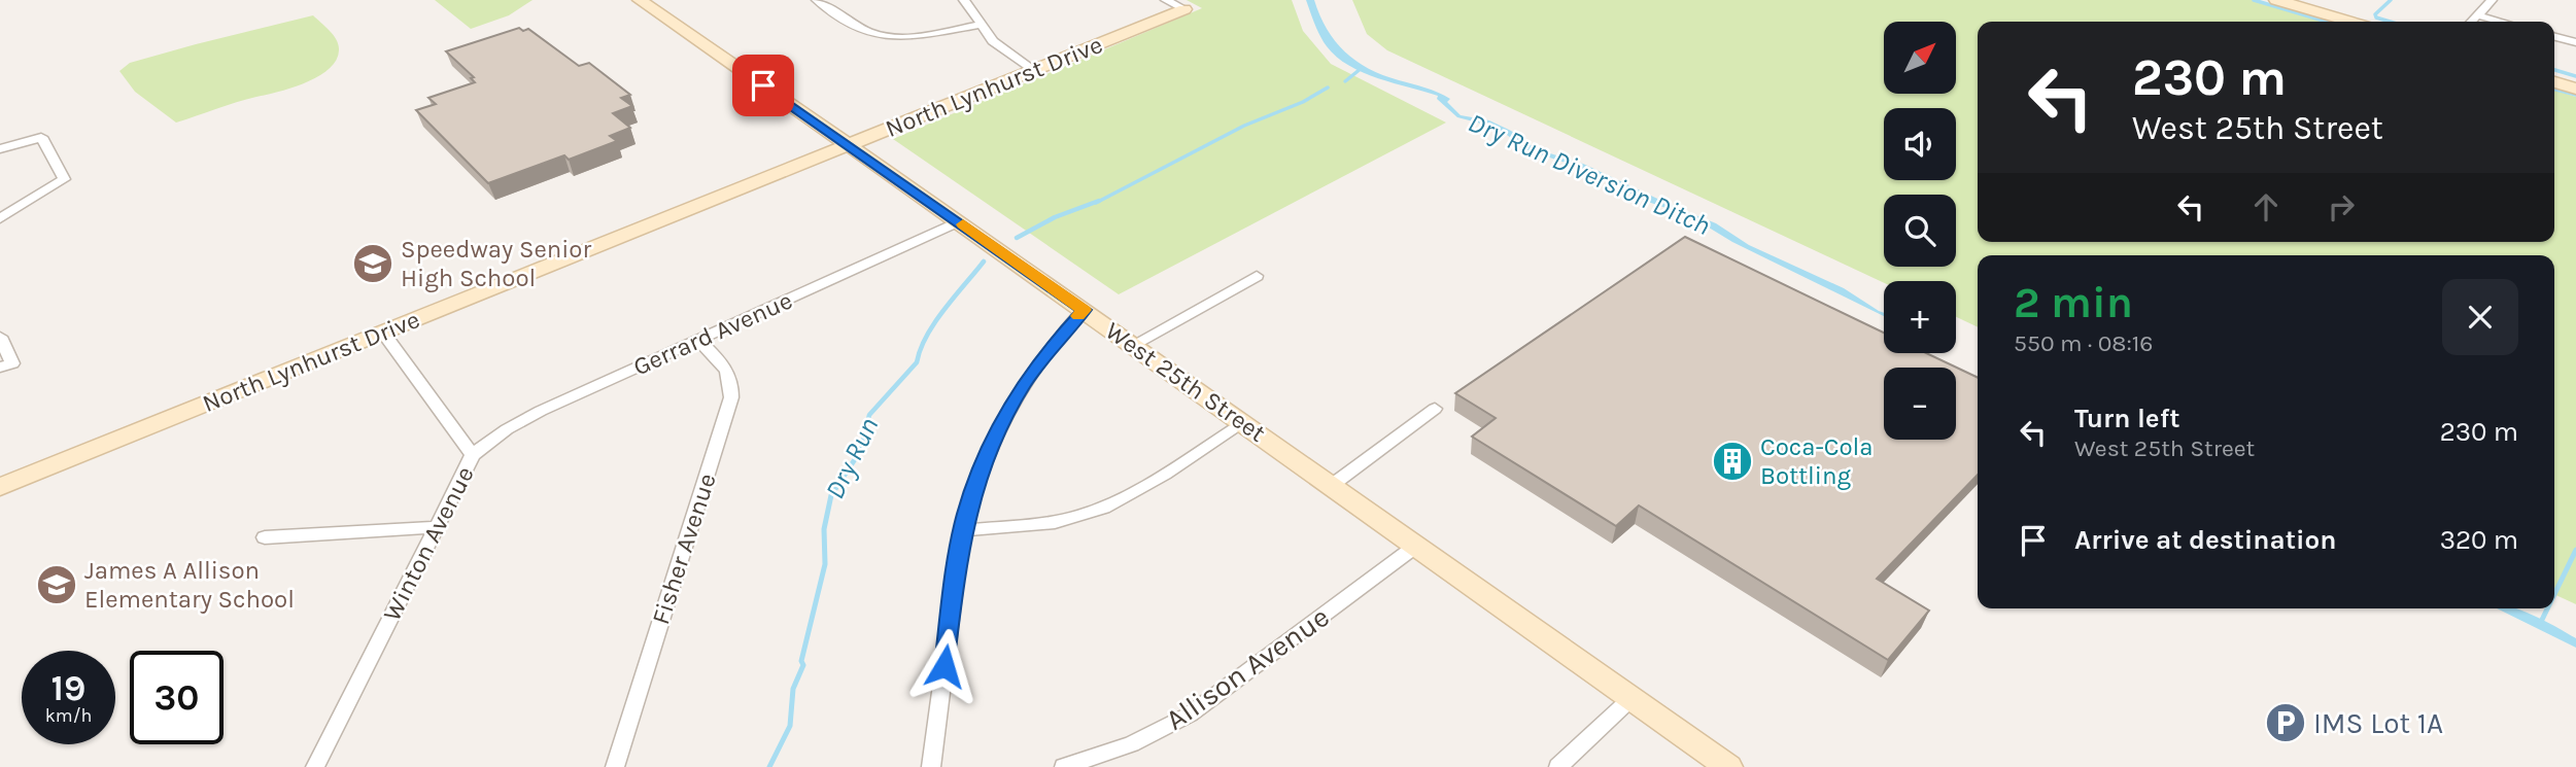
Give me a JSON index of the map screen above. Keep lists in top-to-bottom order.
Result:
{
  "streets": {
    "main road": ["North Lynhurst Drive", "West 25th Street"],
    "street": [
      "Gerrard Avenue",
      "Winton Avenue",
      "Fisher Avenue",
      "Allison Avenue"
    ]
  },
  "crossings": [
    ["North Lynhurst Drive", "West 25th Street"],
    ["North Lynhurst Drive", "Winton Avenue"],
    ["Gerrard Avenue", "West 25th Street"],
    ["Gerrard Avenue", "Winton Avenue"],
    ["Gerrard Avenue", "Fisher Avenue"],
    ["West 25th Street", "Allison Avenue"]
  ],
  "water": ["Dry Run Diversion Ditch", "Dry Run"],
  "places": {
    "school or university": ["Speedway Senior High School", "James A Allison Elementary School"],
    "building": ["Coca-Cola Bottling"],
    "parking": ["IMS Lot 1A"]
  },
  "north": "top right",
  "page": {
    "map_buttons": ["+", "−"],
    "turn": ["230 m", "West 25th Street"],
    "heading": ["2 min", "550 m · 08:16"],
    "list": [
      {
        "name": "Turn left",
        "note": "West 25th Street",
        "value": "230 m"
      },
      {
        "name": "Arrive at destination",
        "value": "320 m"
      }
    ],
    "speed": "19 km/h",
    "limit": "30"
  }
}
